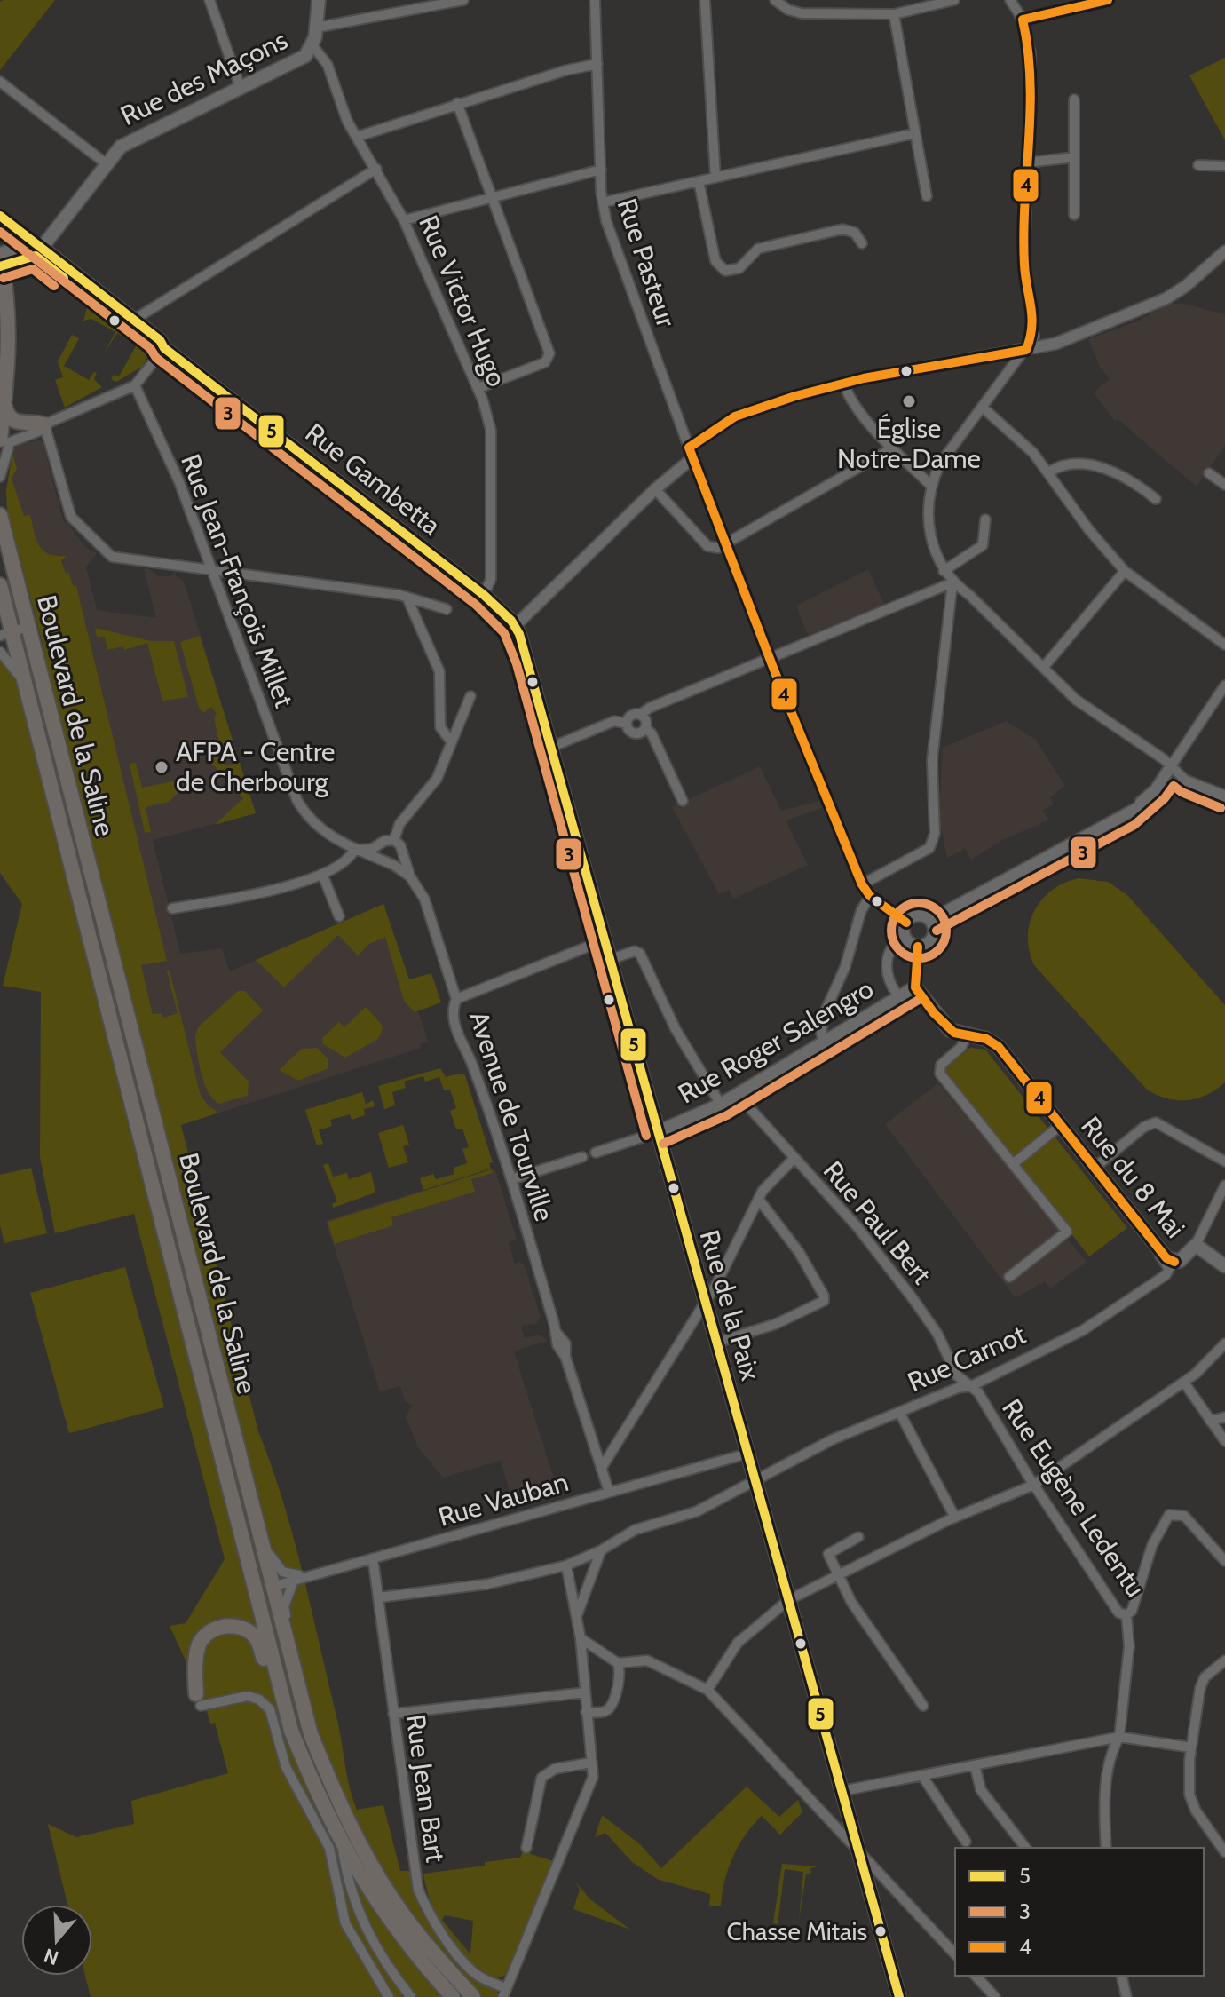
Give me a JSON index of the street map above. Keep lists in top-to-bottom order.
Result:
{
  "streets": {
    "main road": [
      "Rue des Maçons",
      "Rue Gambetta",
      "Boulevard de la Saline",
      "Rue Roger Salengro",
      "Rue du 8 Mai",
      "Rue de la Paix"
    ],
    "street": [
      "Rue Pasteur",
      "Rue Victor Hugo",
      "Rue Jean-François Millet",
      "Avenue de Tourville",
      "Rue Paul Bert",
      "Rue Carnot",
      "Rue Eugène Ledentu",
      "Rue Vauban",
      "Rue Jean Bart"
    ]
  },
  "crossings": [
    ["Rue des Maçons", "Rue Victor Hugo"],
    ["Rue Victor Hugo", "Rue Gambetta"],
    ["Rue Gambetta", "Rue de la Paix"],
    ["Rue Jean-François Millet", "Avenue de Tourville"],
    ["Boulevard de la Saline", "Rue Vauban"],
    ["Rue Roger Salengro", "Rue du 8 Mai"],
    ["Rue Roger Salengro", "Rue Paul Bert"],
    ["Rue Roger Salengro", "Rue de la Paix"],
    ["Avenue de Tourville", "Rue Vauban"],
    ["Rue du 8 Mai", "Rue Carnot"],
    ["Rue Paul Bert", "Rue Carnot"],
    ["Rue Paul Bert", "Rue Eugène Ledentu"],
    ["Rue de la Paix", "Rue Carnot"],
    ["Rue de la Paix", "Rue Vauban"],
    ["Rue Carnot", "Rue Eugène Ledentu"],
    ["Rue Carnot", "Rue Jean Bart"],
    ["Rue Vauban", "Rue Jean Bart"]
  ],
  "places": ["Église Notre-Dame", "AFPA - Centre de Cherbourg", "Chasse Mitais"],
  "lines": ["transit line 4", "transit line 5", "transit line 3"],
  "legend": ["5", "3", "4"],
  "north": "bottom"
}
